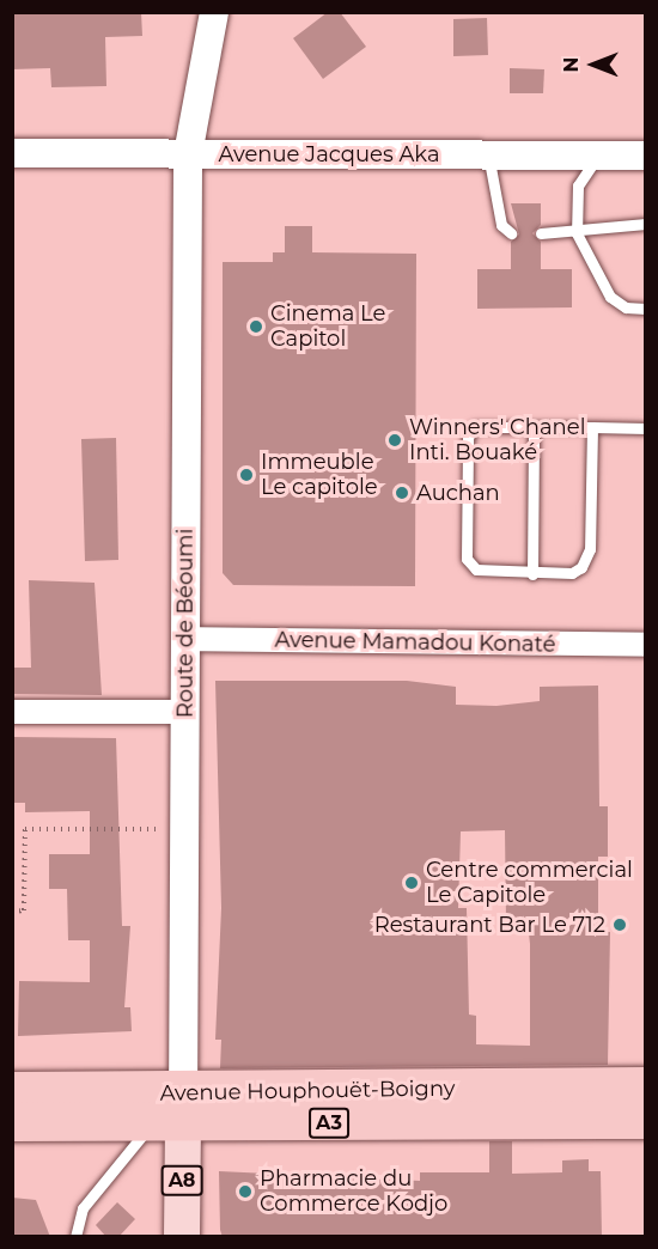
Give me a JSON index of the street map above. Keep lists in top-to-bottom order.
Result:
{
  "streets": {
    "highway": ["Avenue Houphouët-Boigny", "A3"],
    "main road": ["Route de Béoumi", "A8"],
    "street": ["Avenue Jacques Aka", "Avenue Mamadou Konaté"]
  },
  "crossings": [
    ["Avenue Jacques Aka", "Route de Béoumi"],
    ["Route de Béoumi", "Avenue Mamadou Konaté"],
    ["Route de Béoumi", "Avenue Houphouët-Boigny"]
  ],
  "places": [
    "Cinema Le Capitol",
    "Winners' Chanel Inti. Bouaké",
    "Immeuble Le capitole",
    "Auchan",
    "Centre commercial Le Capitole",
    "Restaurant Bar Le 712",
    "Pharmacie du Commerce Kodjo"
  ],
  "north": "left"
}
